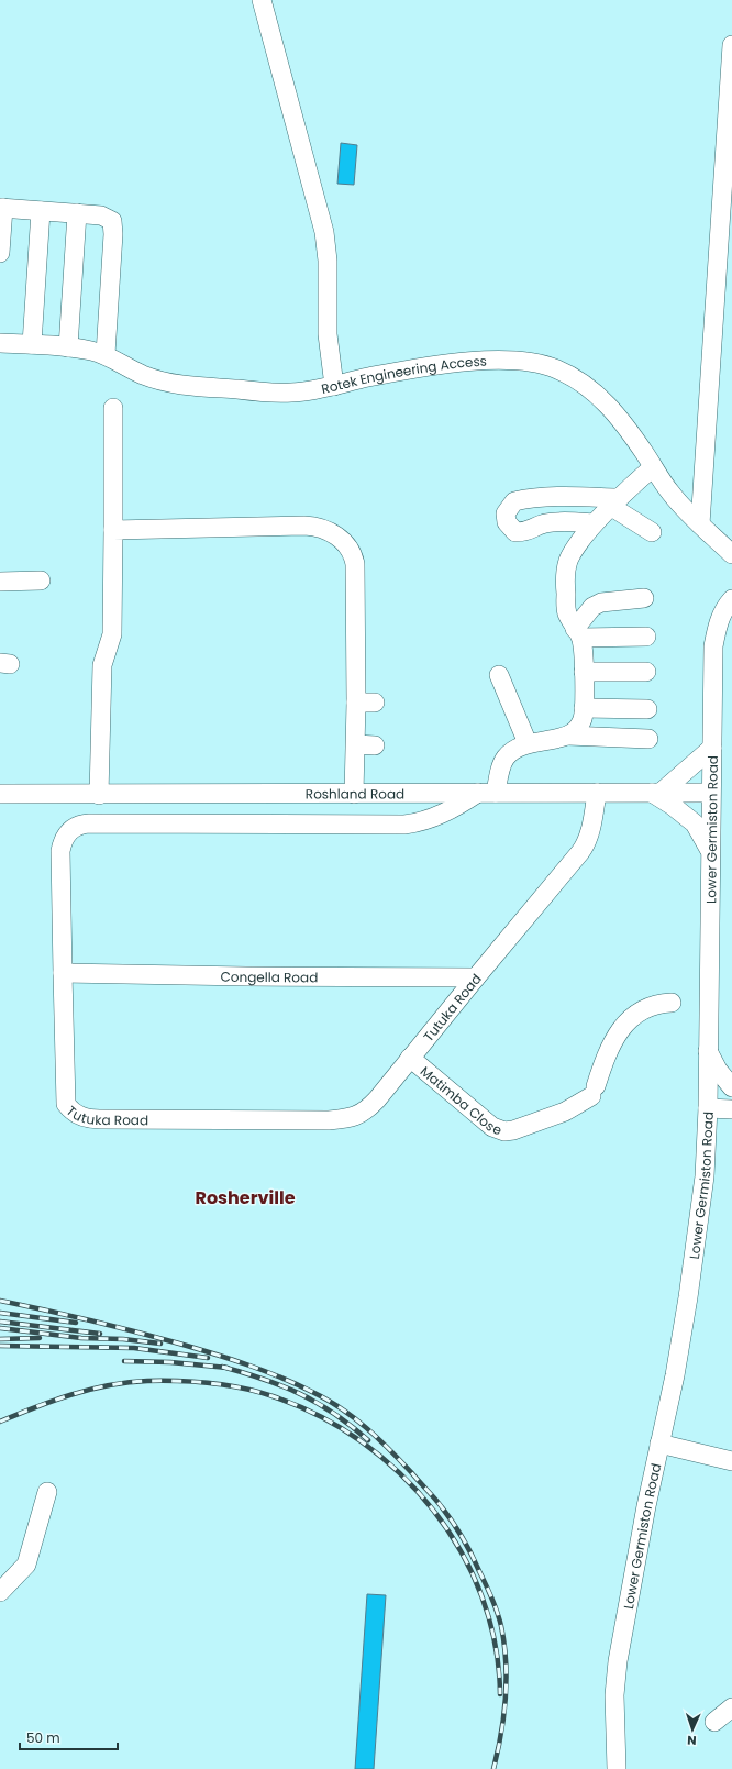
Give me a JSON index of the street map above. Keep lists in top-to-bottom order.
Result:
{
  "streets": {
    "street": [
      "Rotek Engineering Access",
      "Roshland Road",
      "Lower Germiston Road",
      "Congella Road",
      "Tutuka Road",
      "Matimba Close"
    ]
  },
  "crossings": [
    ["Roshland Road", "Lower Germiston Road"],
    ["Roshland Road", "Tutuka Road"],
    ["Congella Road", "Tutuka Road"],
    ["Tutuka Road", "Matimba Close"]
  ],
  "districts": ["Rosherville"],
  "scale_bar": "50 m",
  "north": "bottom"
}
